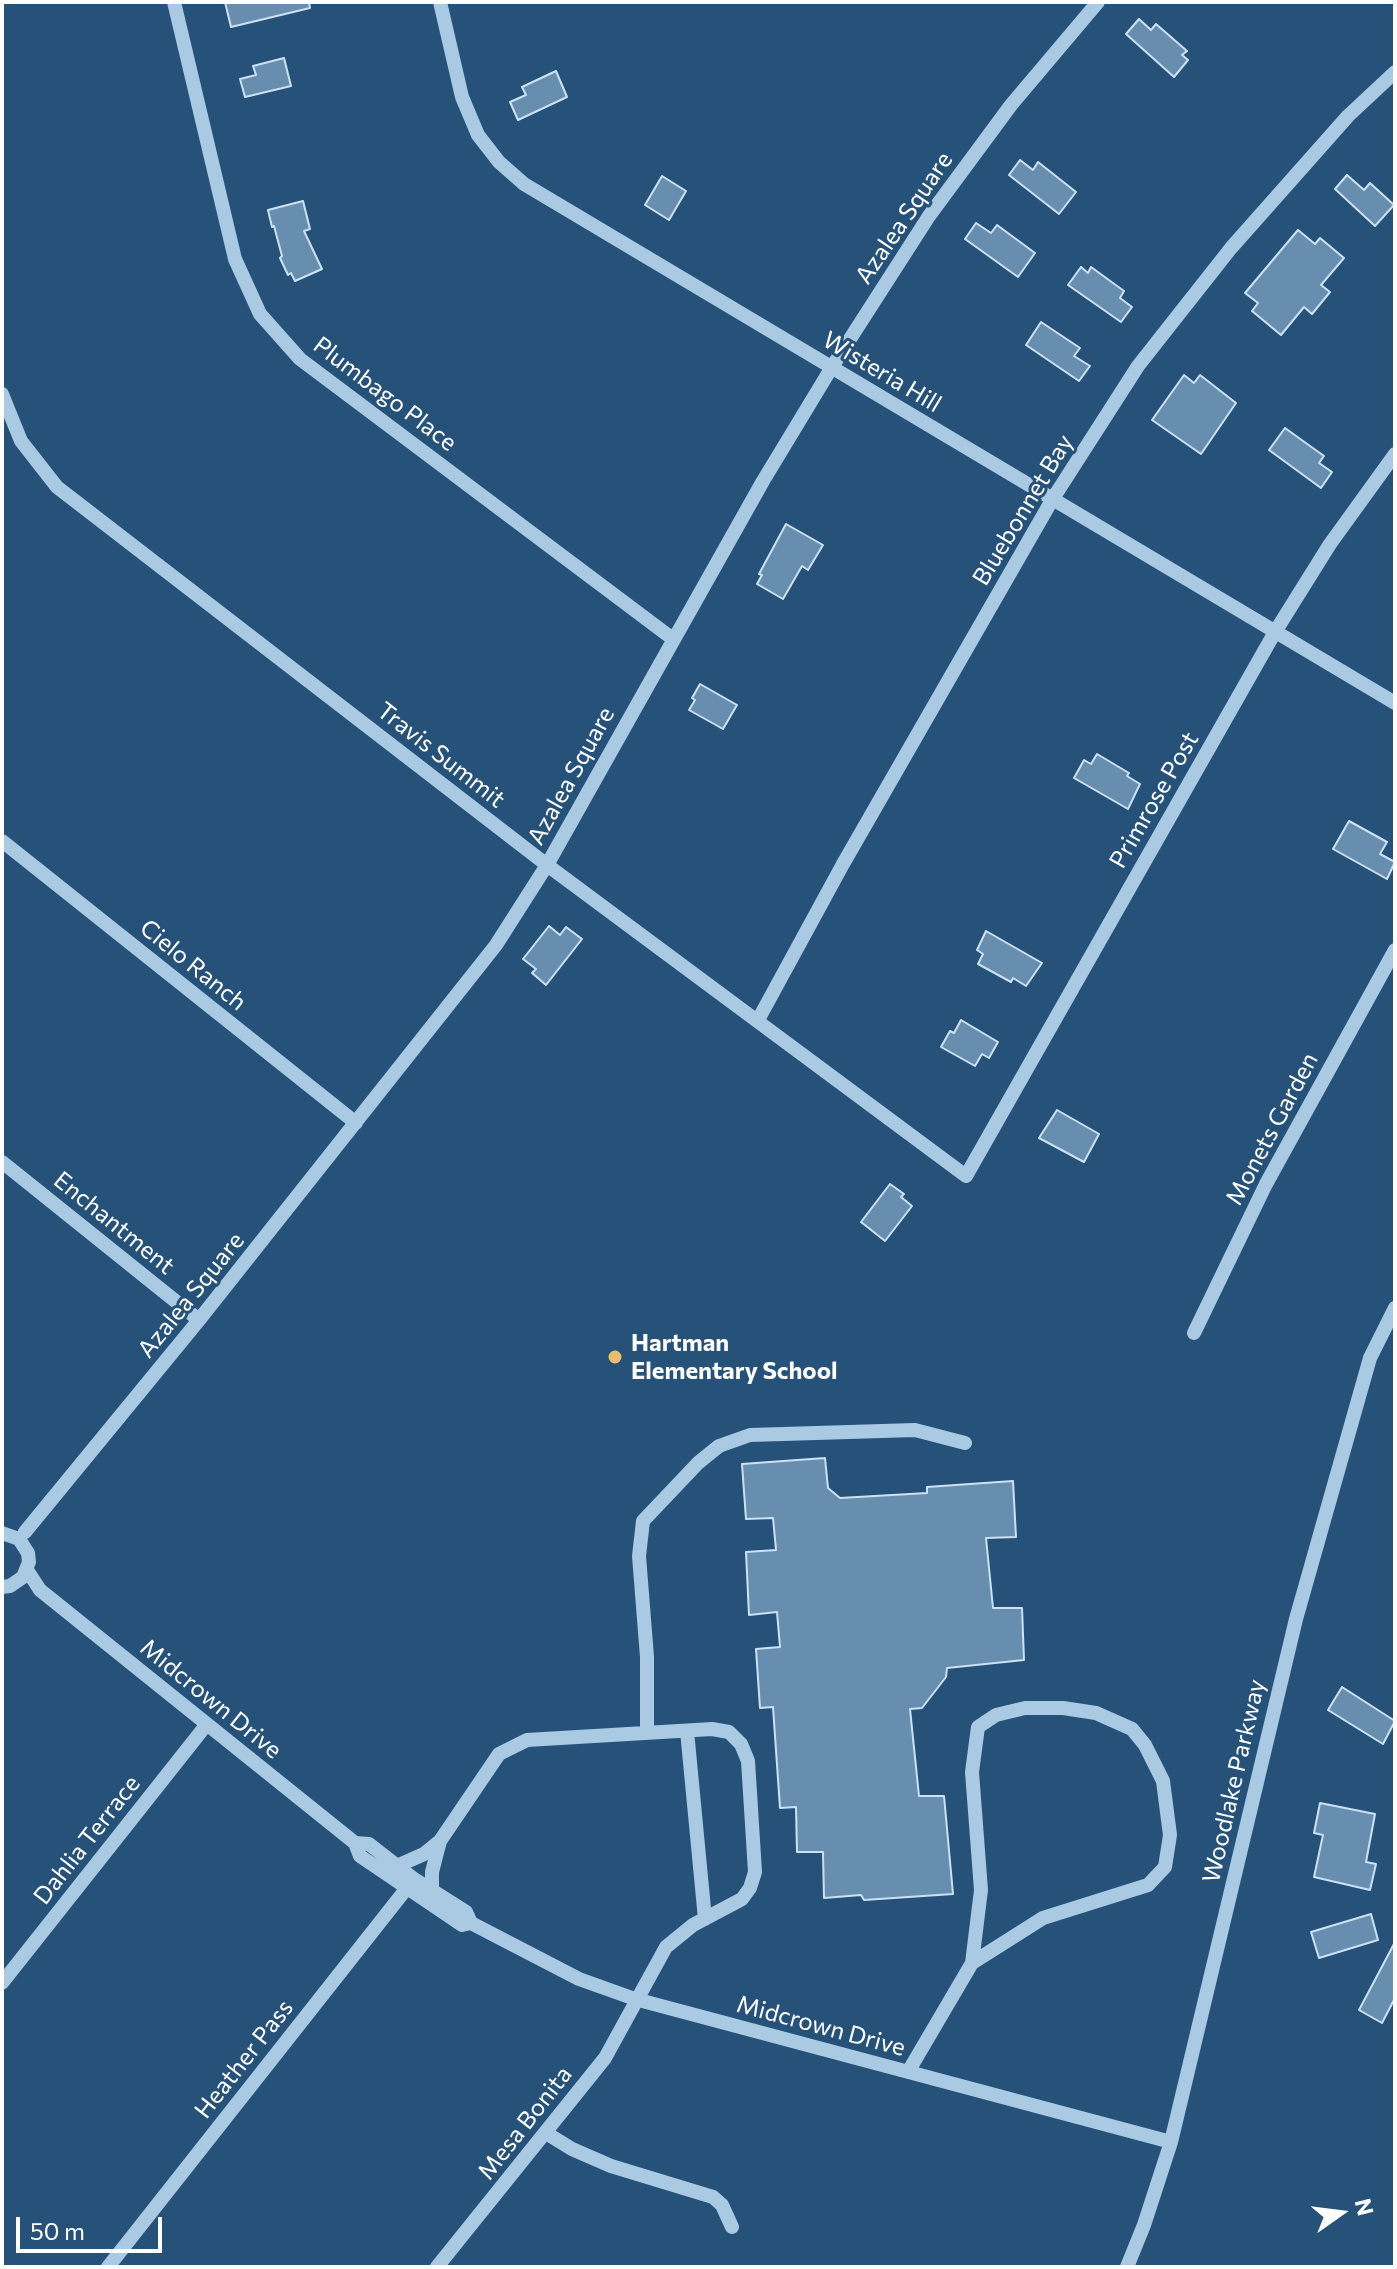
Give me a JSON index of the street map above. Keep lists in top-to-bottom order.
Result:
{
  "streets": {
    "street": [
      "Azalea Square",
      "Wisteria Hill",
      "Plumbago Place",
      "Bluebonnet Bay",
      "Travis Summit",
      "Primrose Post",
      "Cielo Ranch",
      "Monets Garden",
      "Enchantment",
      "Midcrown Drive",
      "Woodlake Parkway",
      "Dahlia Terrace",
      "Heather Pass",
      "Mesa Bonita"
    ]
  },
  "crossings": [
    ["Azalea Square", "Wisteria Hill"],
    ["Azalea Square", "Plumbago Place"],
    ["Azalea Square", "Travis Summit"],
    ["Azalea Square", "Cielo Ranch"],
    ["Azalea Square", "Enchantment"],
    ["Wisteria Hill", "Bluebonnet Bay"],
    ["Wisteria Hill", "Primrose Post"],
    ["Bluebonnet Bay", "Travis Summit"],
    ["Travis Summit", "Primrose Post"],
    ["Midcrown Drive", "Woodlake Parkway"],
    ["Midcrown Drive", "Dahlia Terrace"],
    ["Midcrown Drive", "Heather Pass"],
    ["Midcrown Drive", "Mesa Bonita"]
  ],
  "places": ["Hartman Elementary School"],
  "scale_bar": "50 m",
  "north": "right"
}
